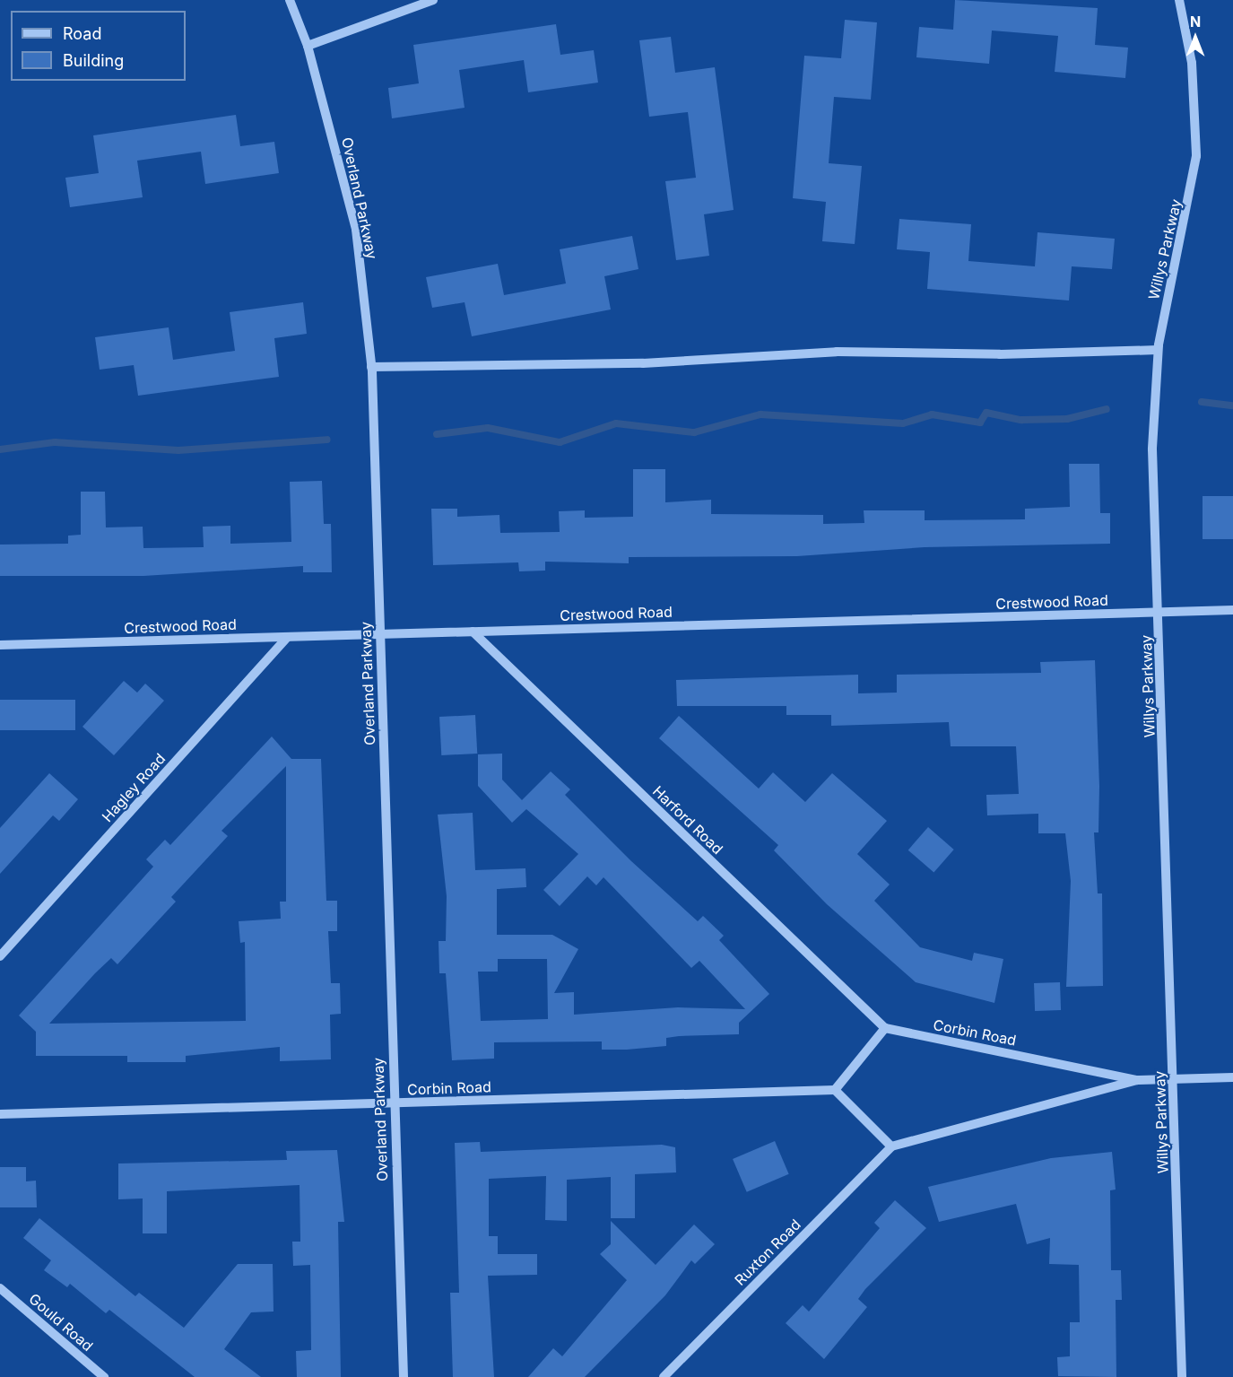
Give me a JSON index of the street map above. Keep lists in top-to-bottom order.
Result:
{
  "streets": {
    "street": [
      "Overland Parkway",
      "Willys Parkway",
      "Crestwood Road",
      "Hagley Road",
      "Harford Road",
      "Corbin Road",
      "Ruxton Road",
      "Gould Road"
    ]
  },
  "crossings": [
    ["Overland Parkway", "Crestwood Road"],
    ["Overland Parkway", "Corbin Road"],
    ["Willys Parkway", "Crestwood Road"],
    ["Willys Parkway", "Corbin Road"],
    ["Crestwood Road", "Hagley Road"],
    ["Crestwood Road", "Harford Road"],
    ["Harford Road", "Corbin Road"],
    ["Corbin Road", "Ruxton Road"]
  ],
  "legend": ["Road", "Building"],
  "north": "top"
}
